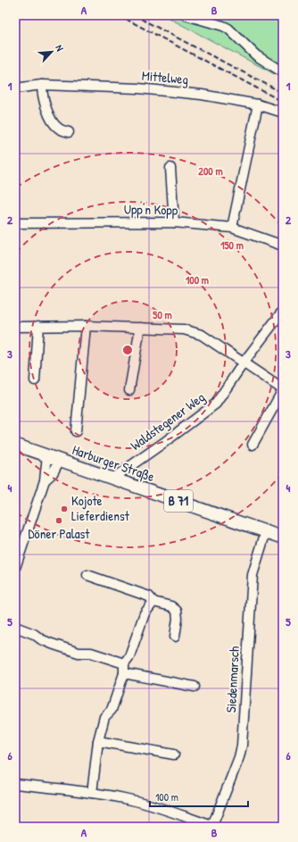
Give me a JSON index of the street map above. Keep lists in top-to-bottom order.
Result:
{
  "streets": {
    "main road": ["Harburger Straße", "B 71"],
    "street": [
      "Mittelweg",
      "Upp'n Kopp",
      "Waldstegener Weg",
      "Siedenmarsch"
    ]
  },
  "crossings": [
    ["Waldstegener Weg", "Harburger Straße"],
    ["Harburger Straße", "Siedenmarsch"]
  ],
  "places": ["Kojote Lieferdienst", "Döner Palast"],
  "scale_bar": "100 m",
  "north": "top right",
  "grid": {
    "columns": ["A", "B"],
    "rows": [
      "1",
      "2",
      "3",
      "4",
      "5",
      "6"
    ]
  },
  "rings": [
    "200 m",
    "150 m",
    "100 m",
    "50 m"
  ]
}
